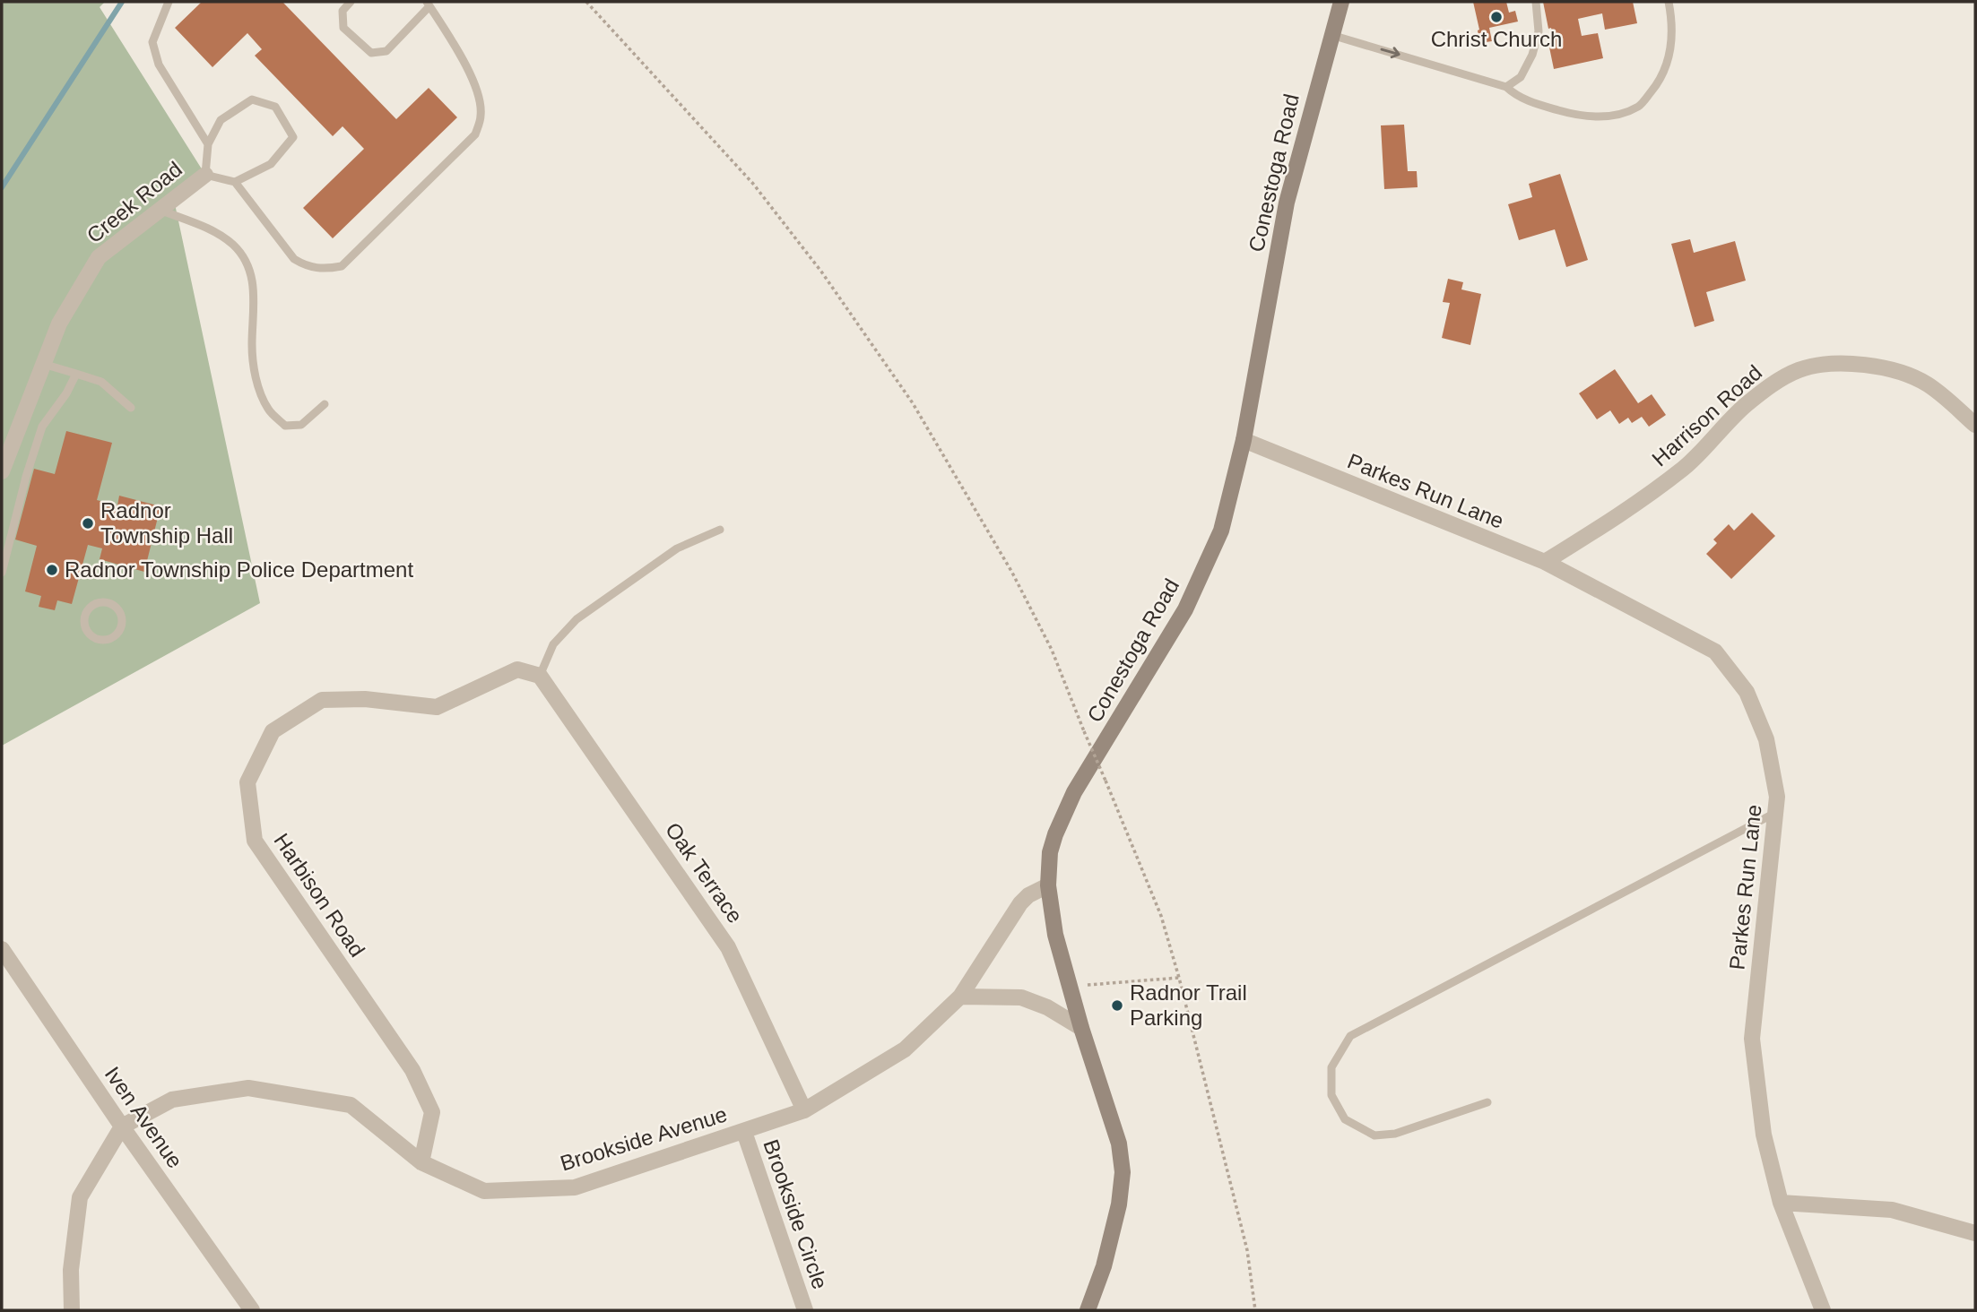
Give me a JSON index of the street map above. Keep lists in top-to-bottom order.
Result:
{
  "streets": {
    "main road": ["Conestoga Road"],
    "street": [
      "Creek Road",
      "Harrison Road",
      "Parkes Run Lane",
      "Oak Terrace",
      "Harbison Road",
      "Iven Avenue",
      "Brookside Avenue",
      "Brookside Circle"
    ]
  },
  "crossings": [
    ["Conestoga Road", "Parkes Run Lane"],
    ["Conestoga Road", "Brookside Avenue"],
    ["Harrison Road", "Parkes Run Lane"],
    ["Oak Terrace", "Harbison Road"],
    ["Oak Terrace", "Brookside Avenue"],
    ["Harbison Road", "Brookside Avenue"],
    ["Iven Avenue", "Brookside Avenue"],
    ["Brookside Avenue", "Brookside Circle"]
  ],
  "places": [
    "Christ Church",
    "Radnor Township Hall",
    "Radnor Township Police Department",
    "Radnor Trail Parking"
  ]
}
